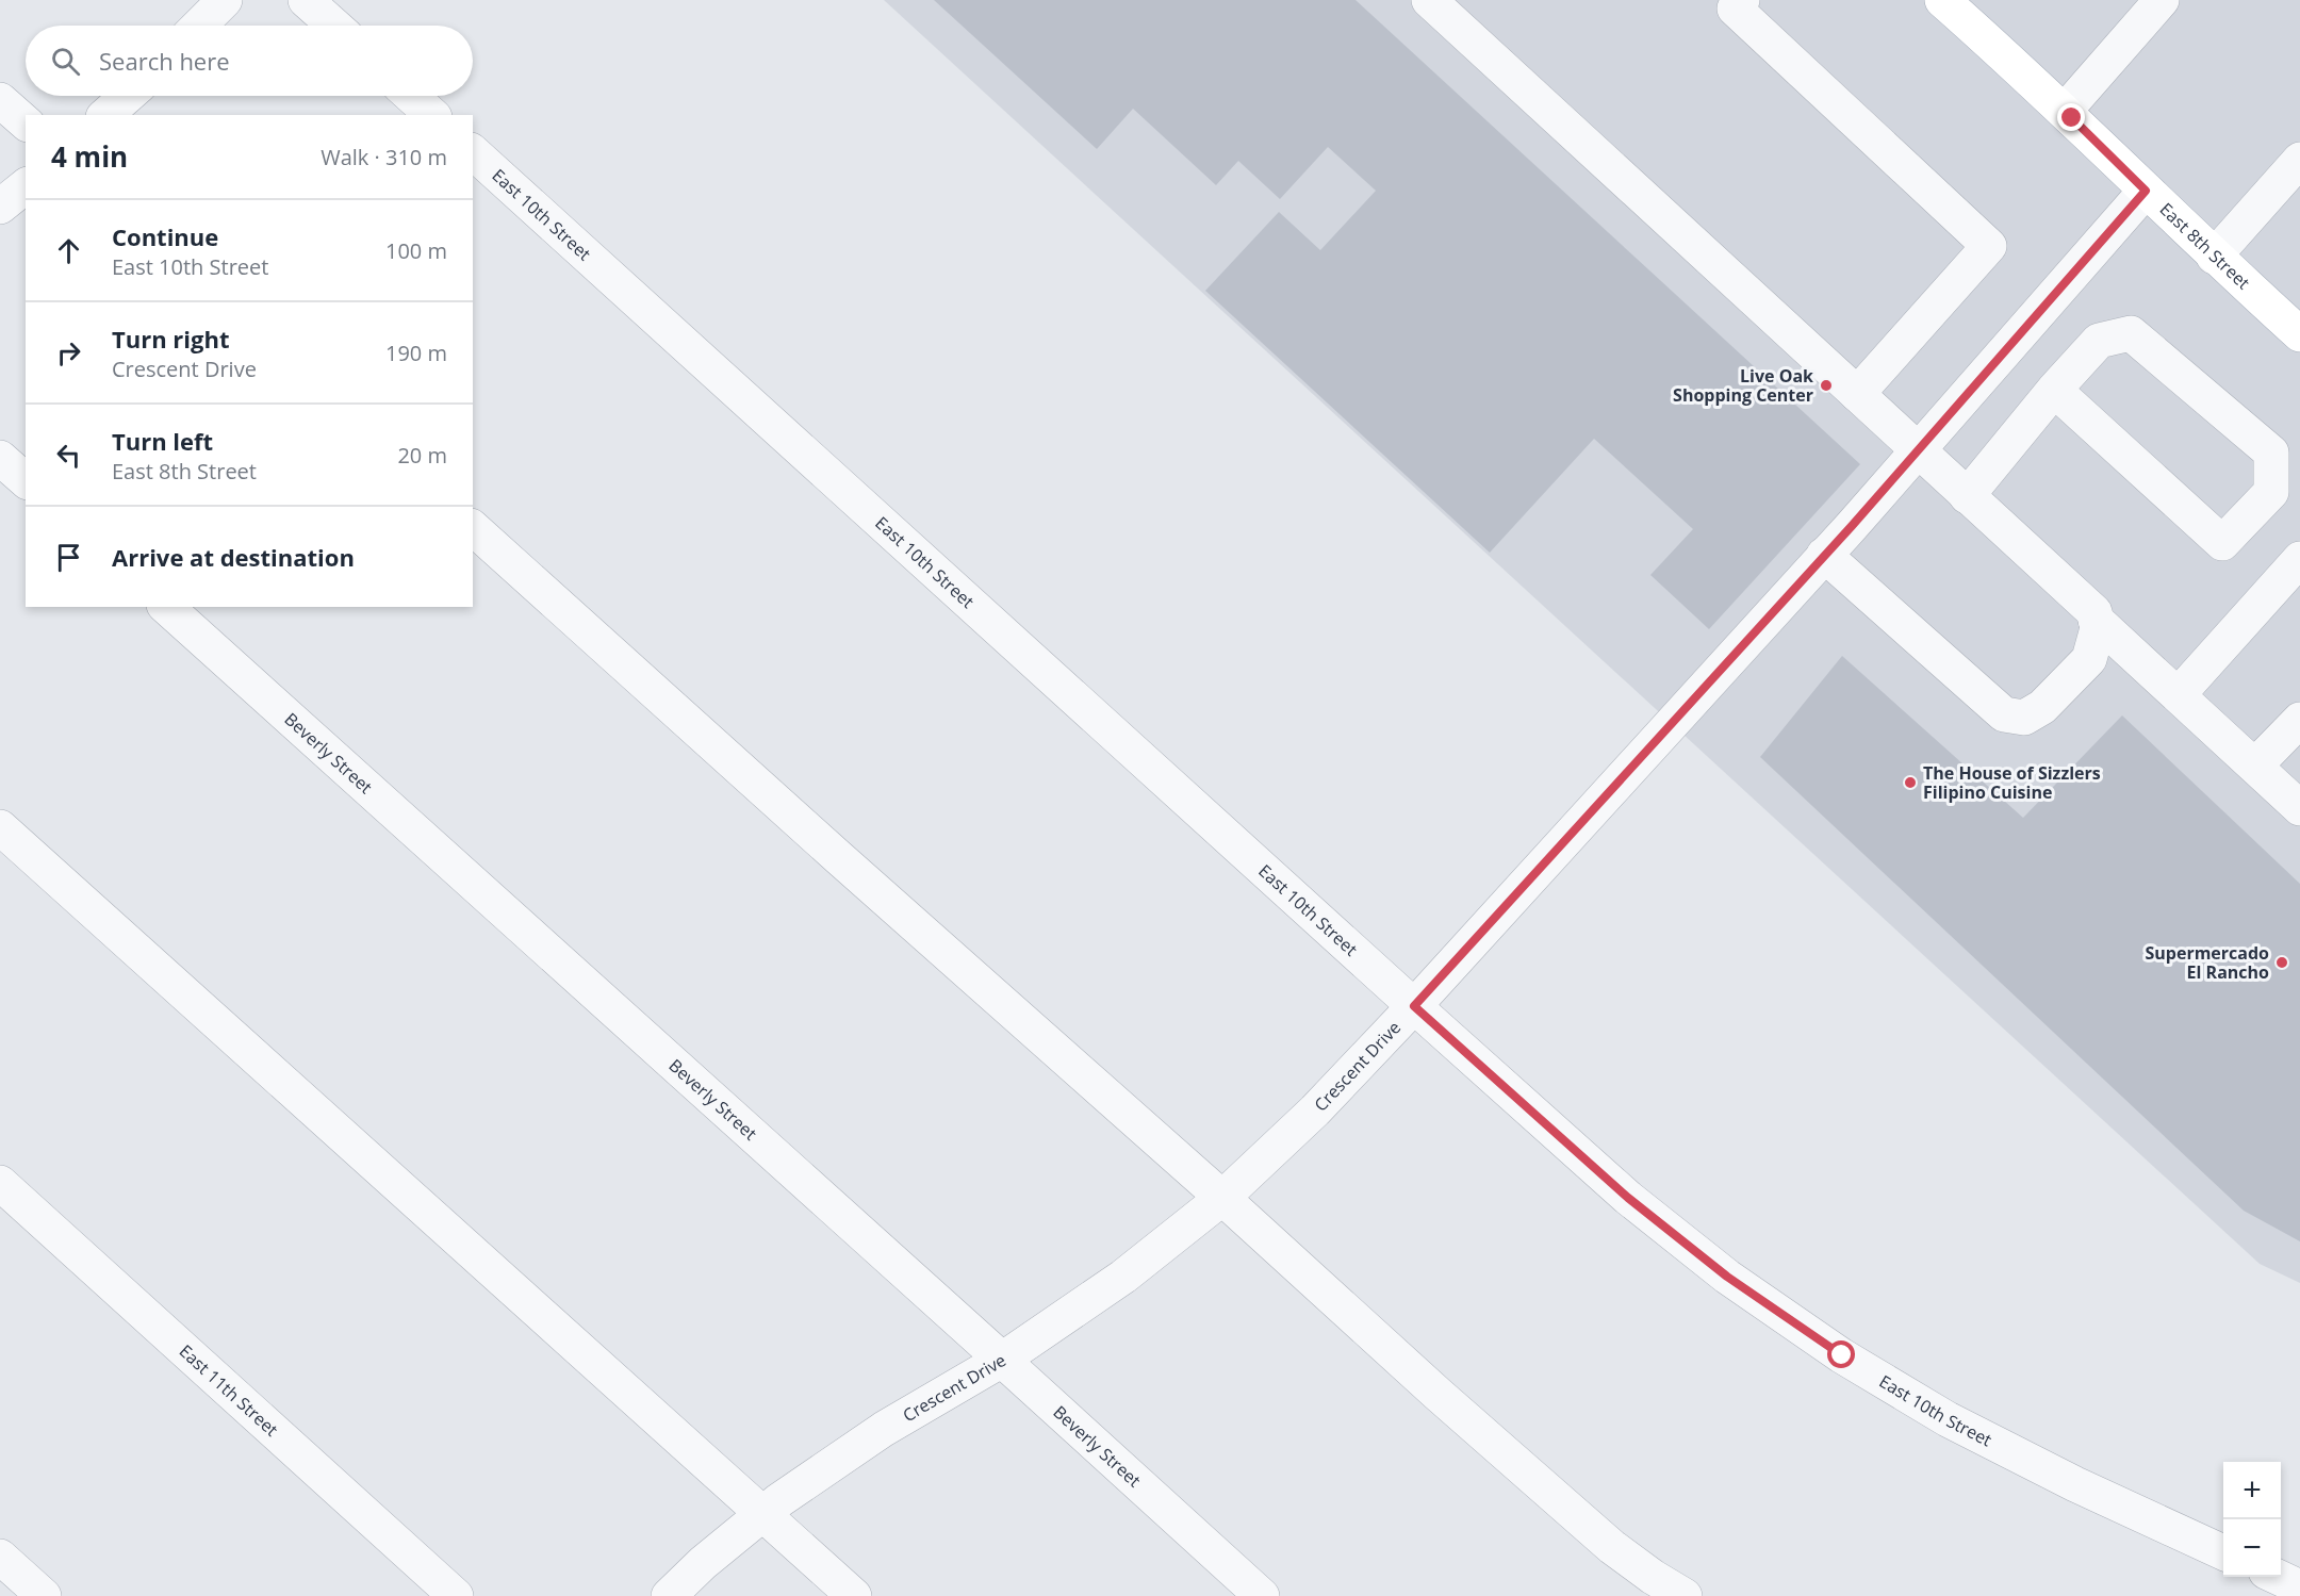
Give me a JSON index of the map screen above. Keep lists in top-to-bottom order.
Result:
{
  "streets": {
    "main road": ["East 8th Street"],
    "street": [
      "East 10th Street",
      "Beverly Street",
      "Crescent Drive",
      "East 11th Street"
    ]
  },
  "crossings": [
    ["East 10th Street", "Crescent Drive"],
    ["East 8th Street", "Crescent Drive"],
    ["Beverly Street", "Crescent Drive"]
  ],
  "places": ["Live Oak Shopping Center", "The House of Sizzlers Filipino Cuisine", "Supermercado El Rancho"],
  "page": {
    "search": "Search here",
    "heading": ["4 min", "Walk · 310 m"],
    "list": [
      ["Continue", "East 10th Street", "100 m"],
      ["Turn right", "Crescent Drive", "190 m"],
      ["Turn left", "East 8th Street", "20 m"],
      "Arrive at destination"
    ],
    "map_buttons": ["+", "−"]
  }
}
